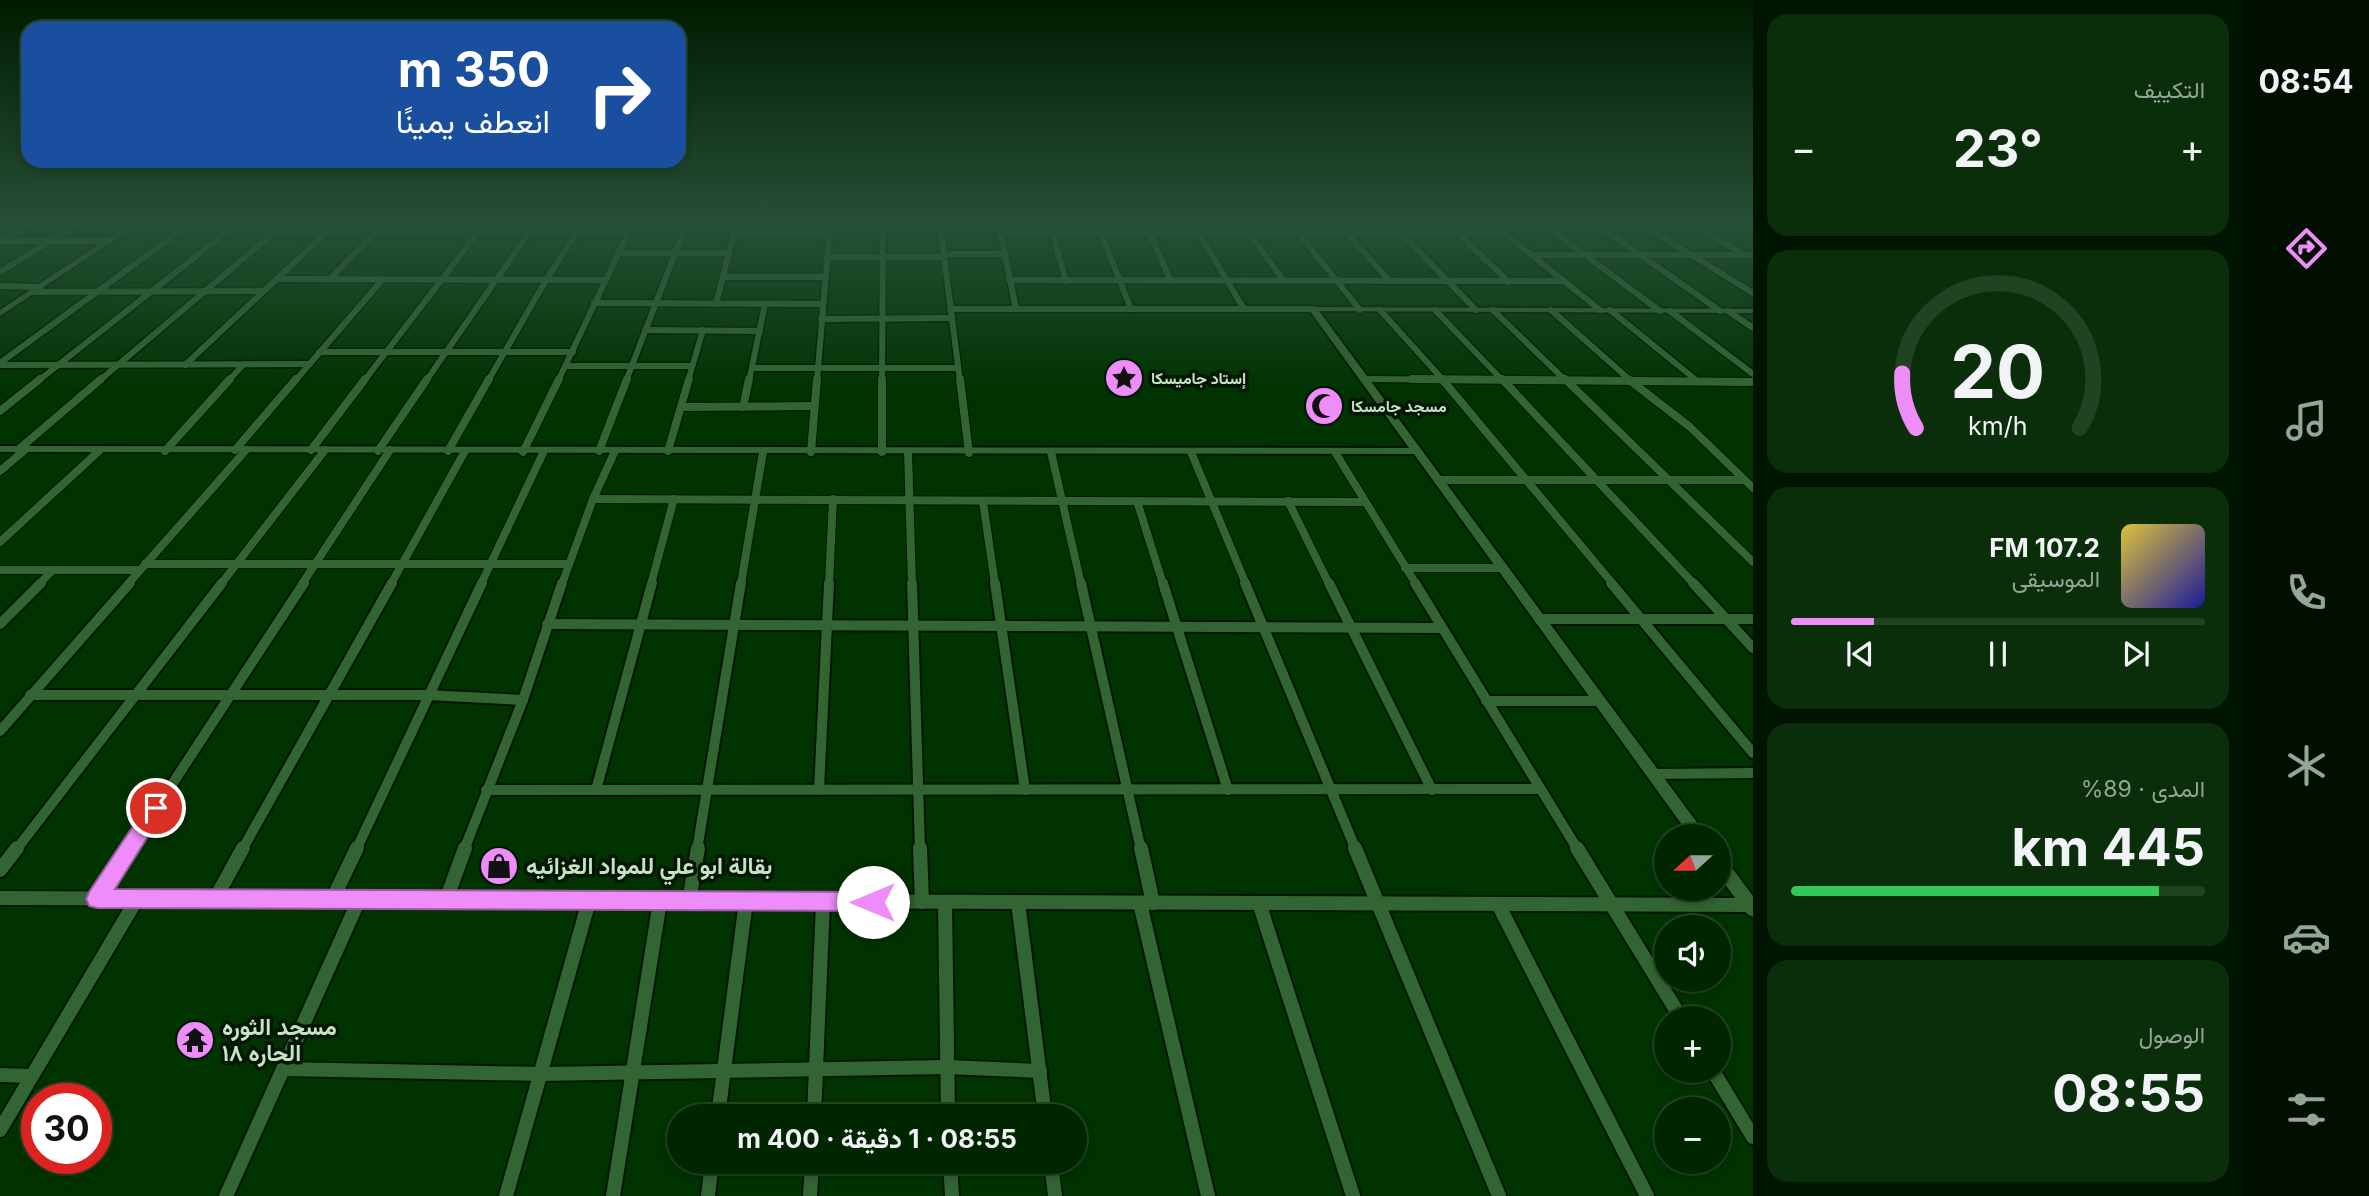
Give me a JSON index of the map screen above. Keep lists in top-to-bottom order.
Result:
{
  "places": {
    "place": ["إستاد جاميسكا"],
    "mosque": ["مسجد جامسكا"],
    "shop": ["بقالة ابو علي للمواد الغزائيه"],
    "temple": ["مسجد الثوره الحاره ١٨"]
  },
  "north": "left",
  "page": {
    "tabs": "08:54",
    "tile": [
      "التكييف",
      ["المدى · 89%", "445 km"],
      ["الوصول", "08:55"]
    ],
    "turn": ["350 m", "انعطف يمينًا"],
    "heat": ["−", "23°", "+"],
    "song": ["107.2 FM", "الموسيقى"],
    "map_buttons": ["+", "−"],
    "limit": "30",
    "trip": "08:55 · 1 دقيقة · 400 m",
    "gauge": ["20", "km/h"]
  }
}
